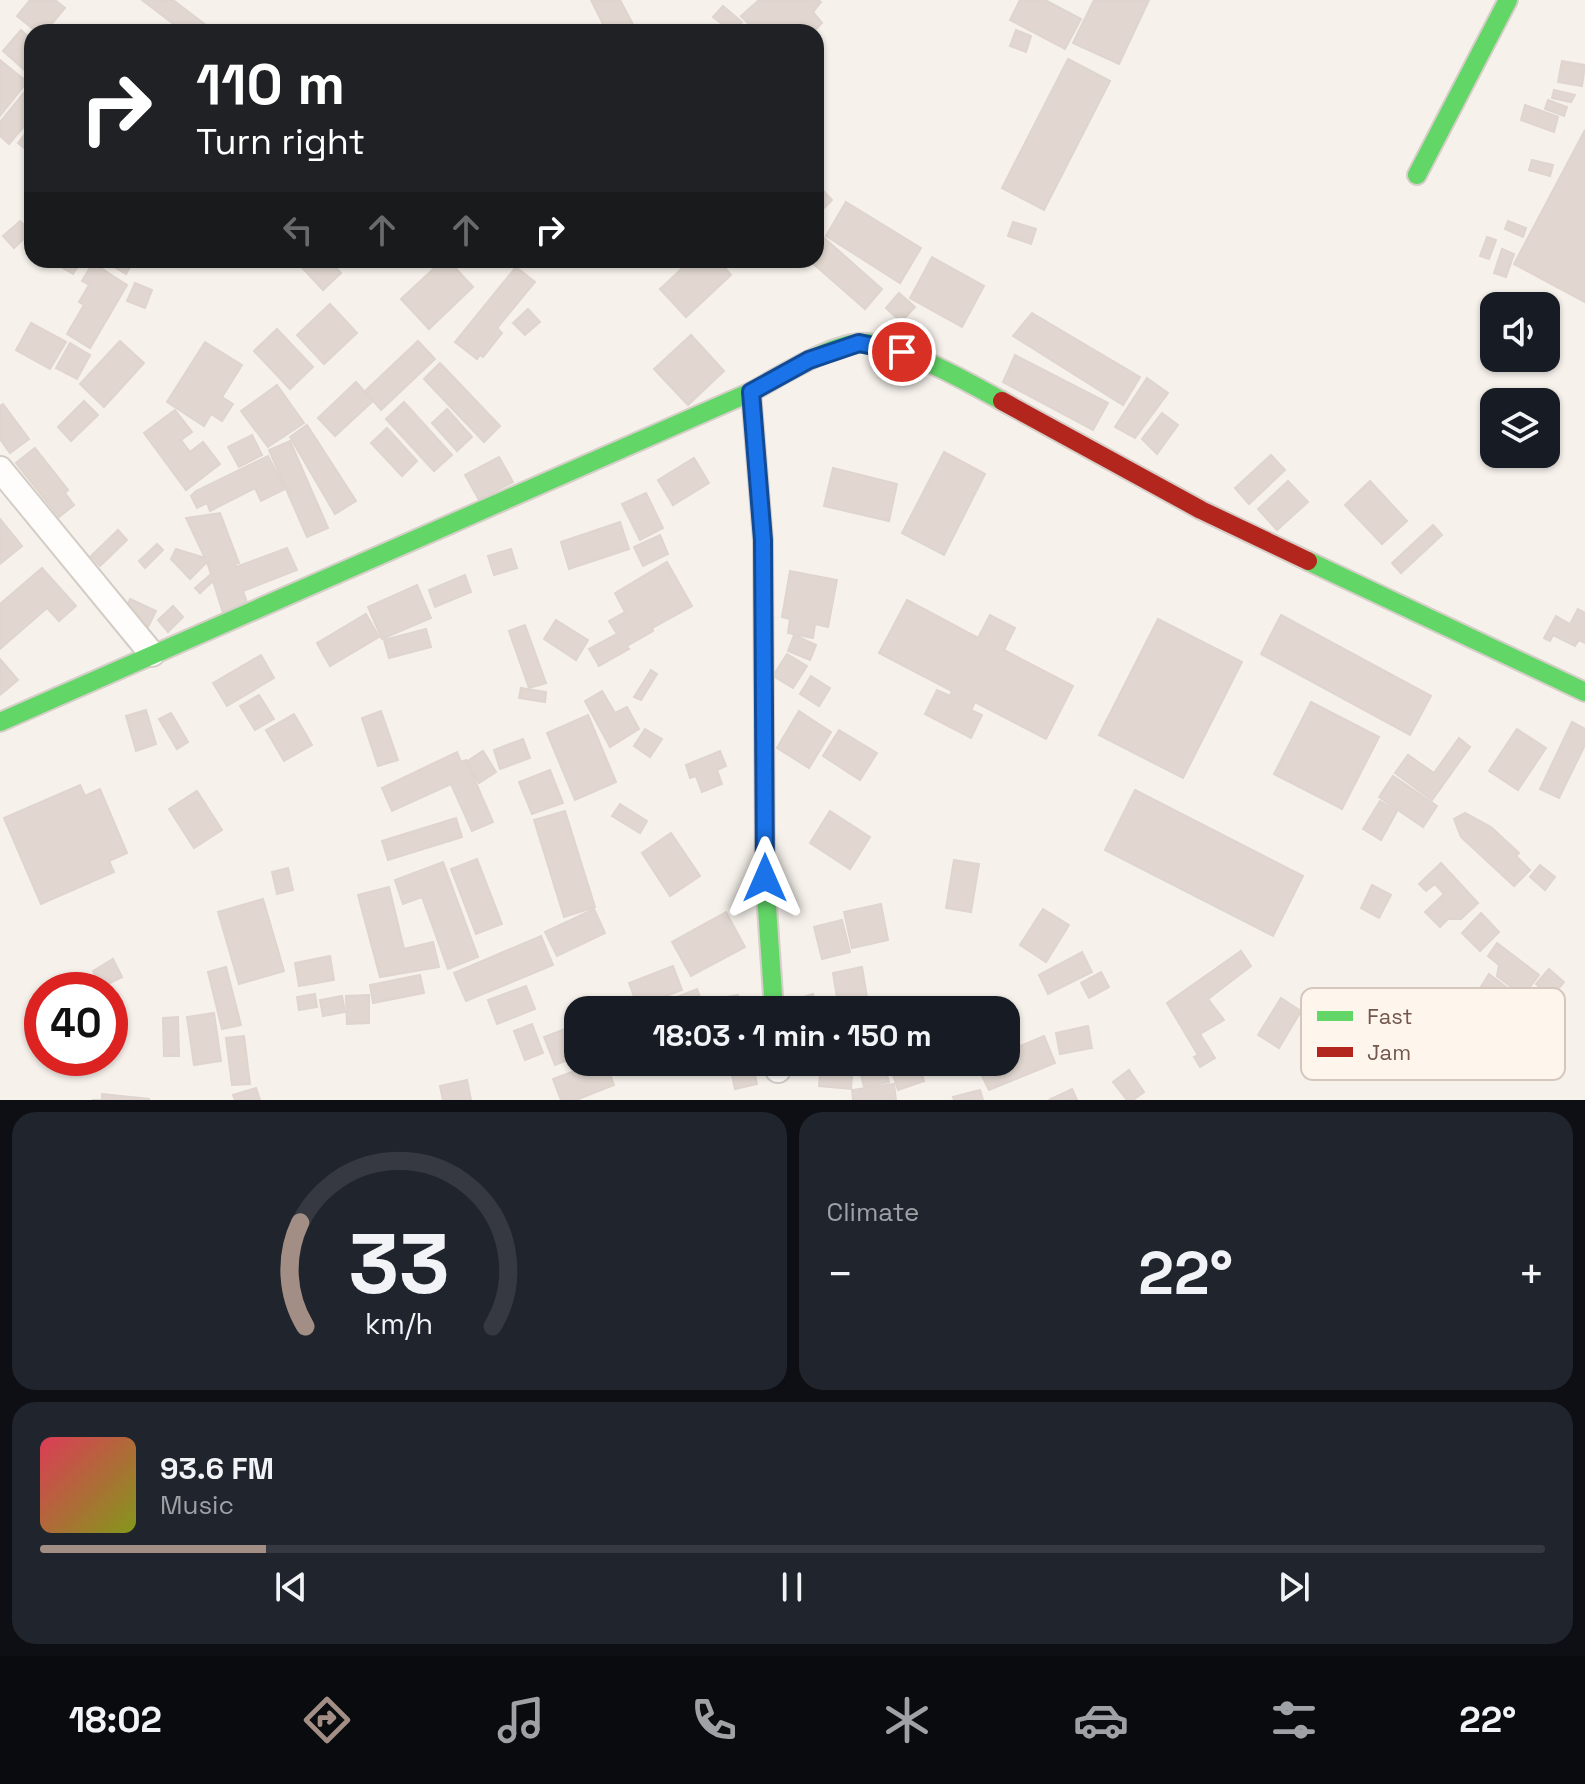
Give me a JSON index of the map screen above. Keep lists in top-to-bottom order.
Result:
{
  "legend": ["Fast", "Jam"],
  "page": {
    "turn": ["110 m", "Turn right"],
    "limit": "40",
    "trip": "18:03 · 1 min · 150 m",
    "tile": "Climate",
    "heat": ["−", "22°", "+"],
    "song": ["93.6 FM", "Music"],
    "tabs": ["18:02", "22°"],
    "gauge": ["33", "km/h"]
  }
}
